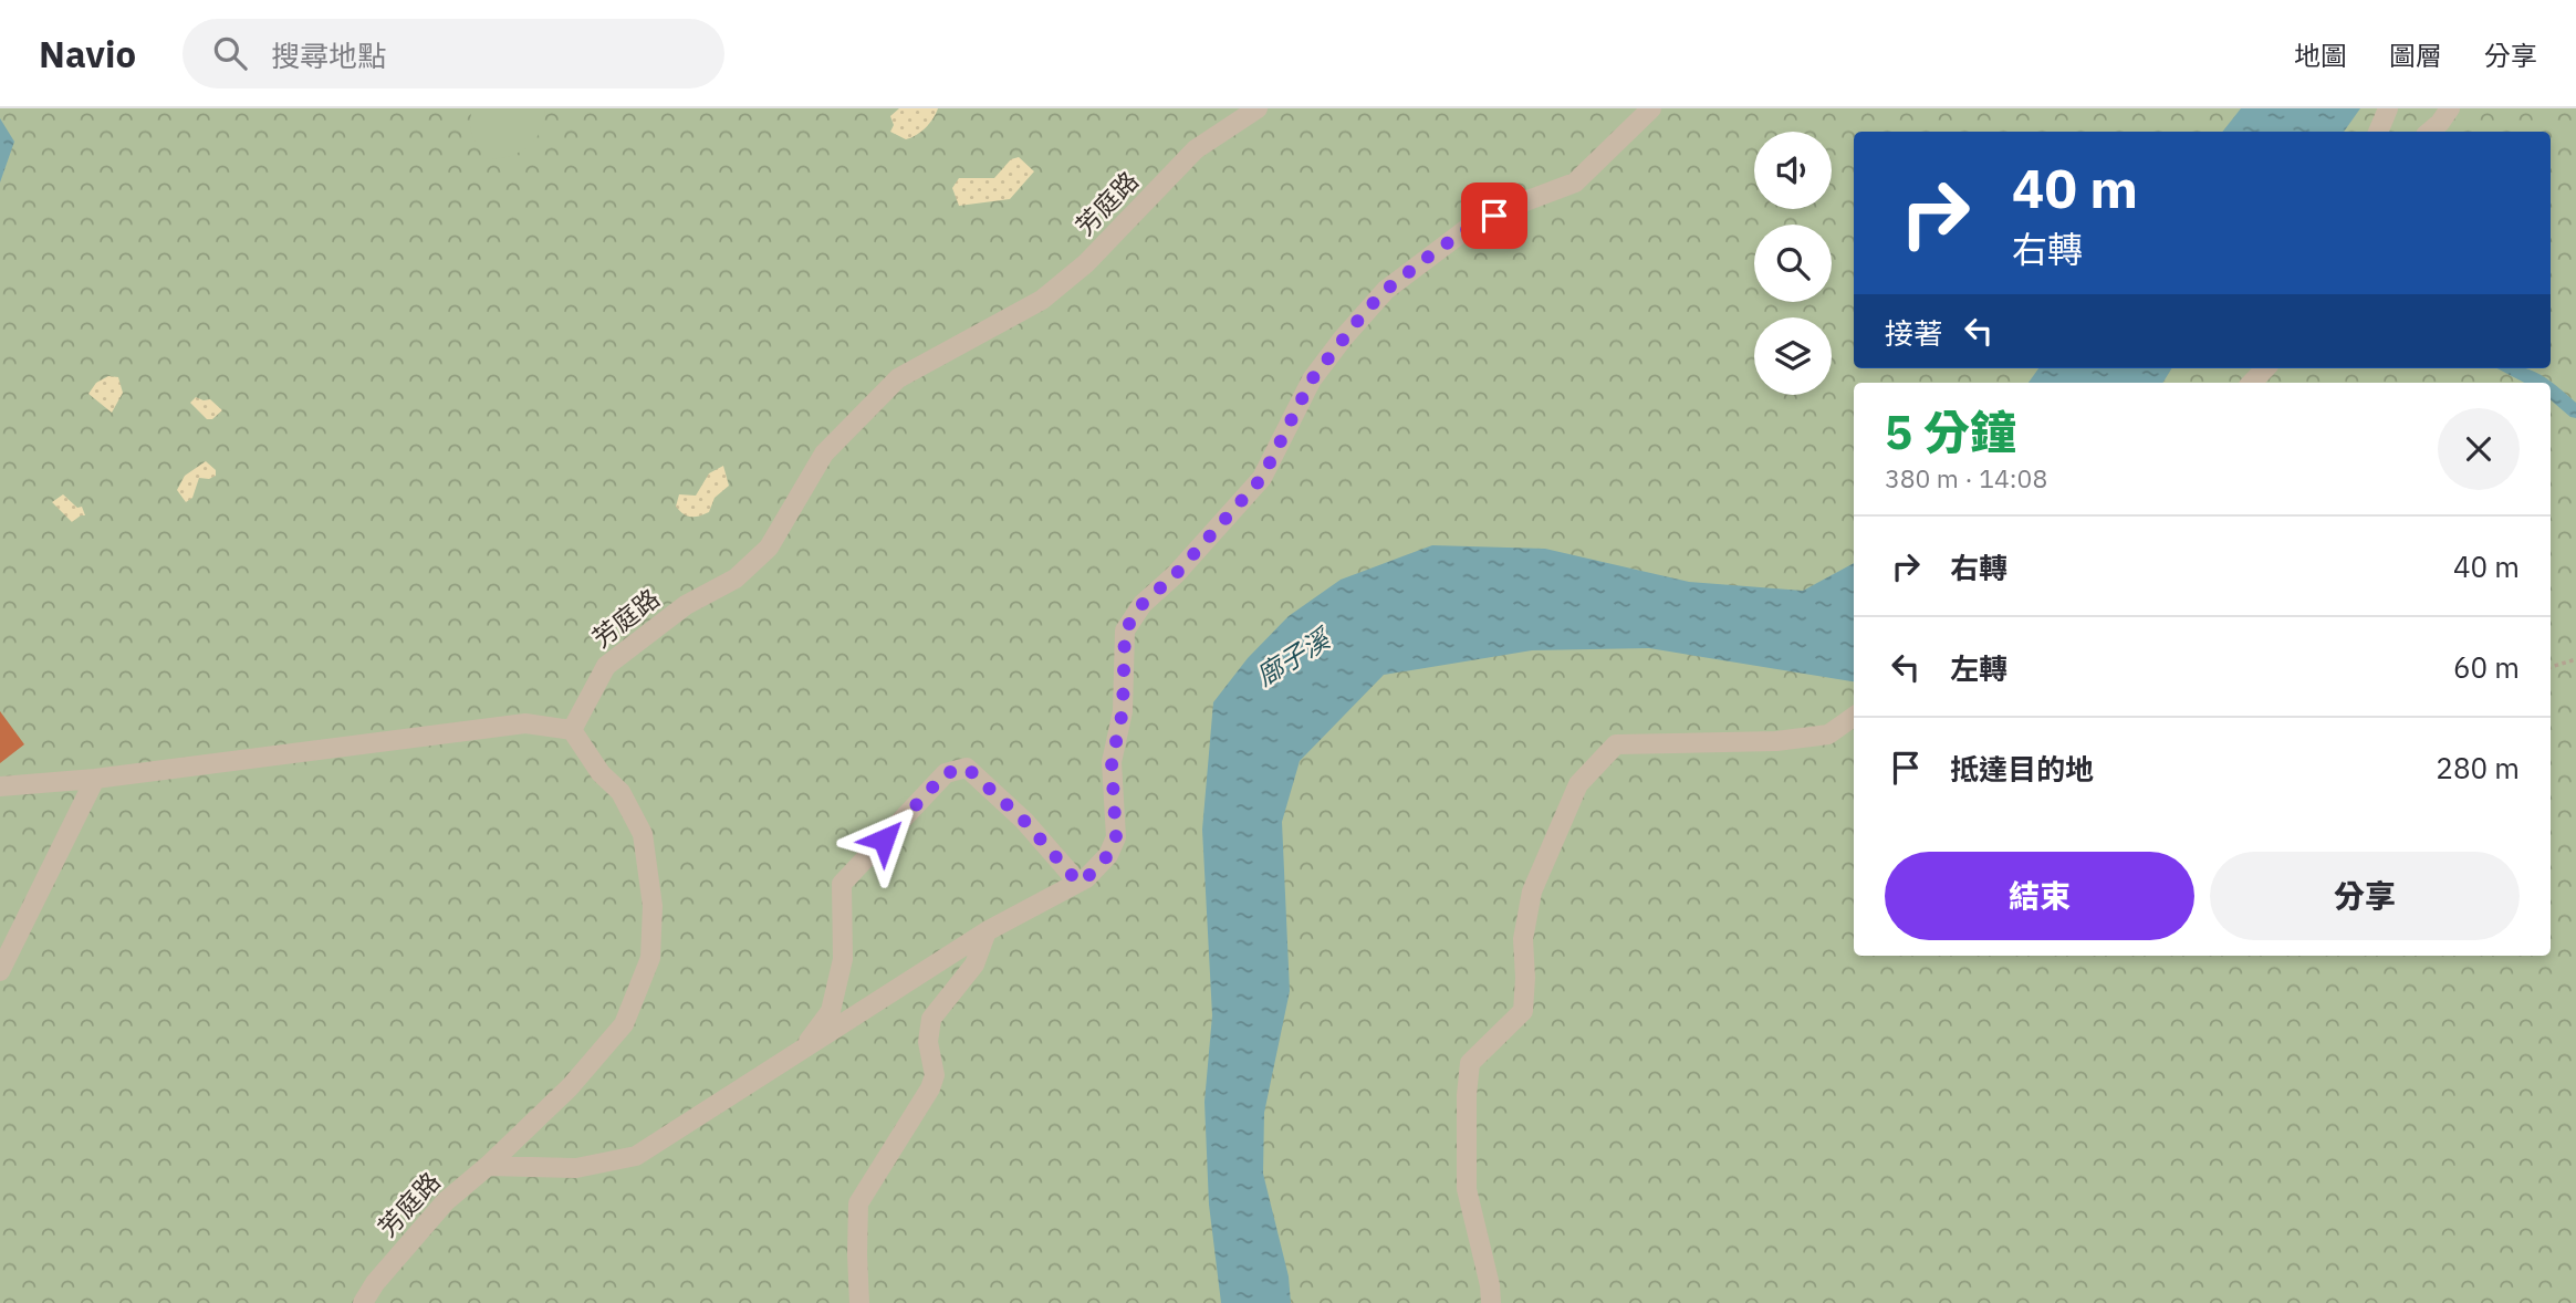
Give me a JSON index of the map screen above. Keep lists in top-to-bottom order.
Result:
{
  "streets": {
    "street": ["芳庭路"]
  },
  "water": ["廍子溪"],
  "page": {
    "header": "Navio",
    "search": "搜尋地點",
    "nav": ["地圖", "圖層", "分享"],
    "turn": ["40 m", "右轉"],
    "then": "接著",
    "heading": ["5 分鐘", "380 m · 14:08"],
    "list": [
      {
        "name": "右轉",
        "value": "40 m"
      },
      {
        "name": "左轉",
        "value": "60 m"
      },
      {
        "name": "抵達目的地",
        "value": "280 m"
      }
    ],
    "buttons": ["結束", "分享"]
  }
}
